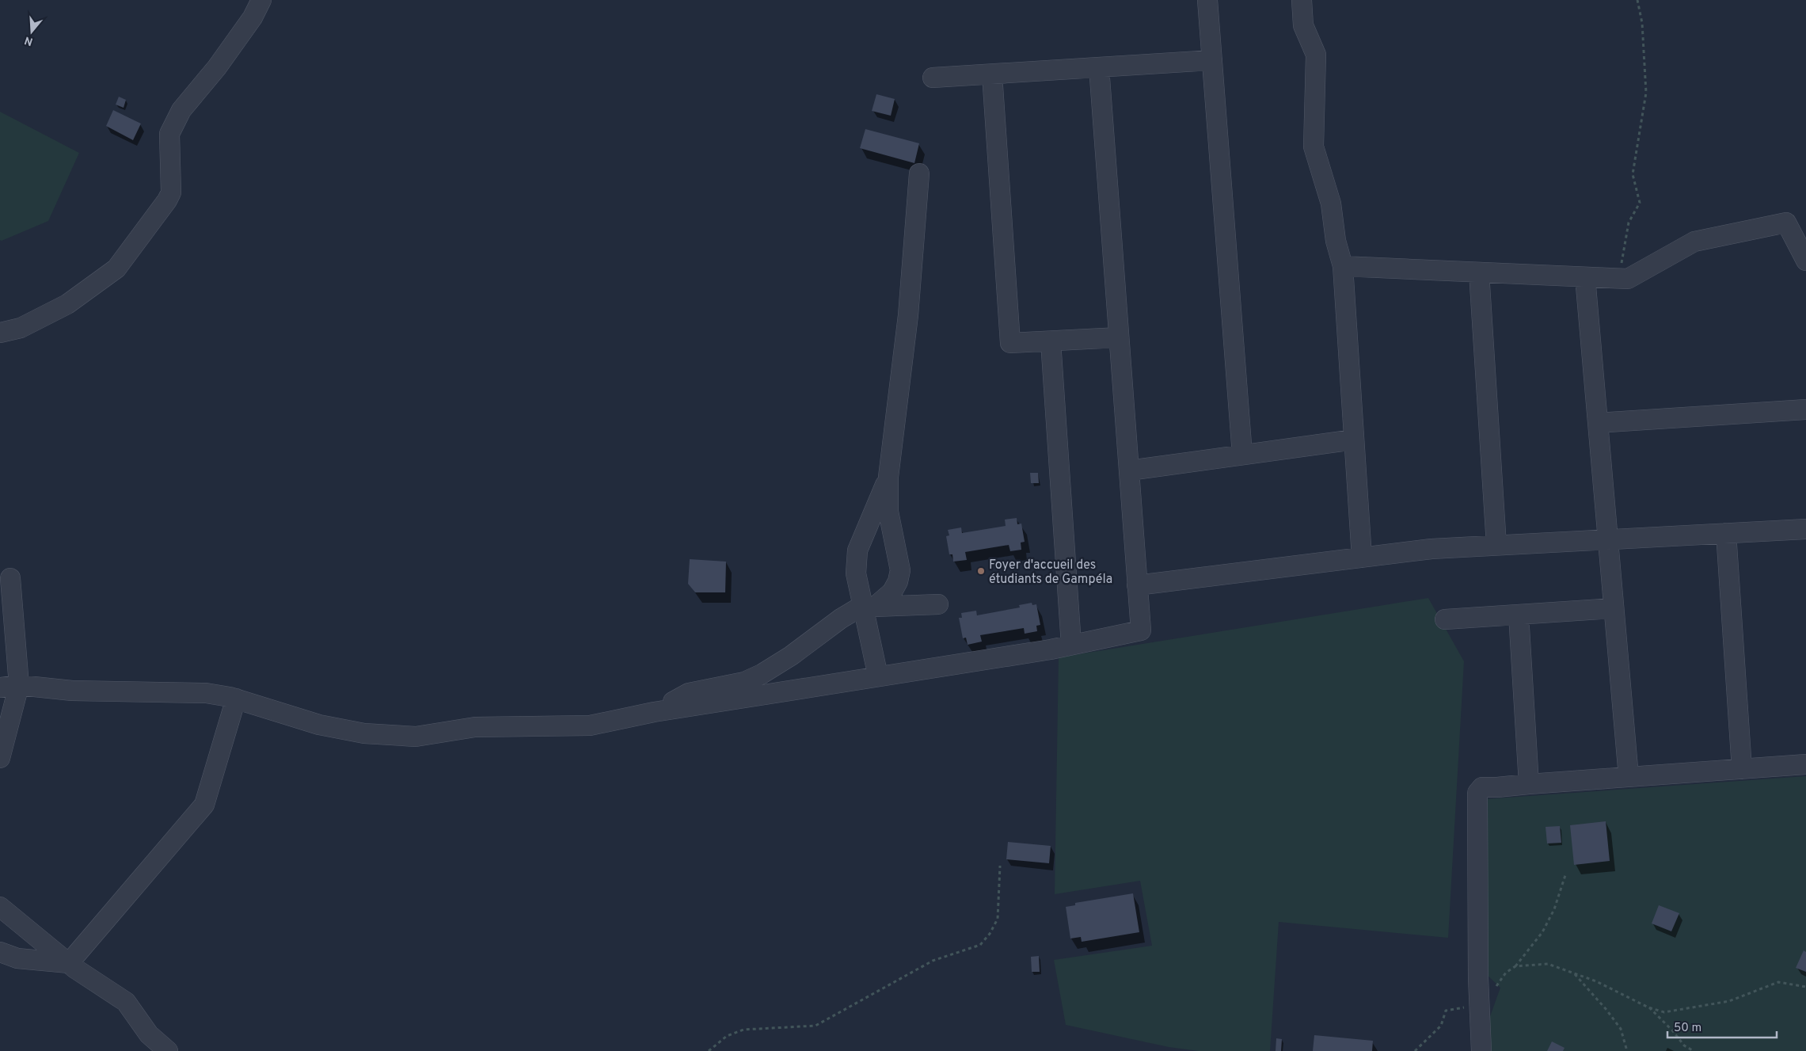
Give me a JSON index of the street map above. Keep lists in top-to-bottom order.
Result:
{
  "places": ["Foyer d'accueil des étudiants de Gampéla"],
  "scale_bar": "50 m",
  "north": "bottom"
}
